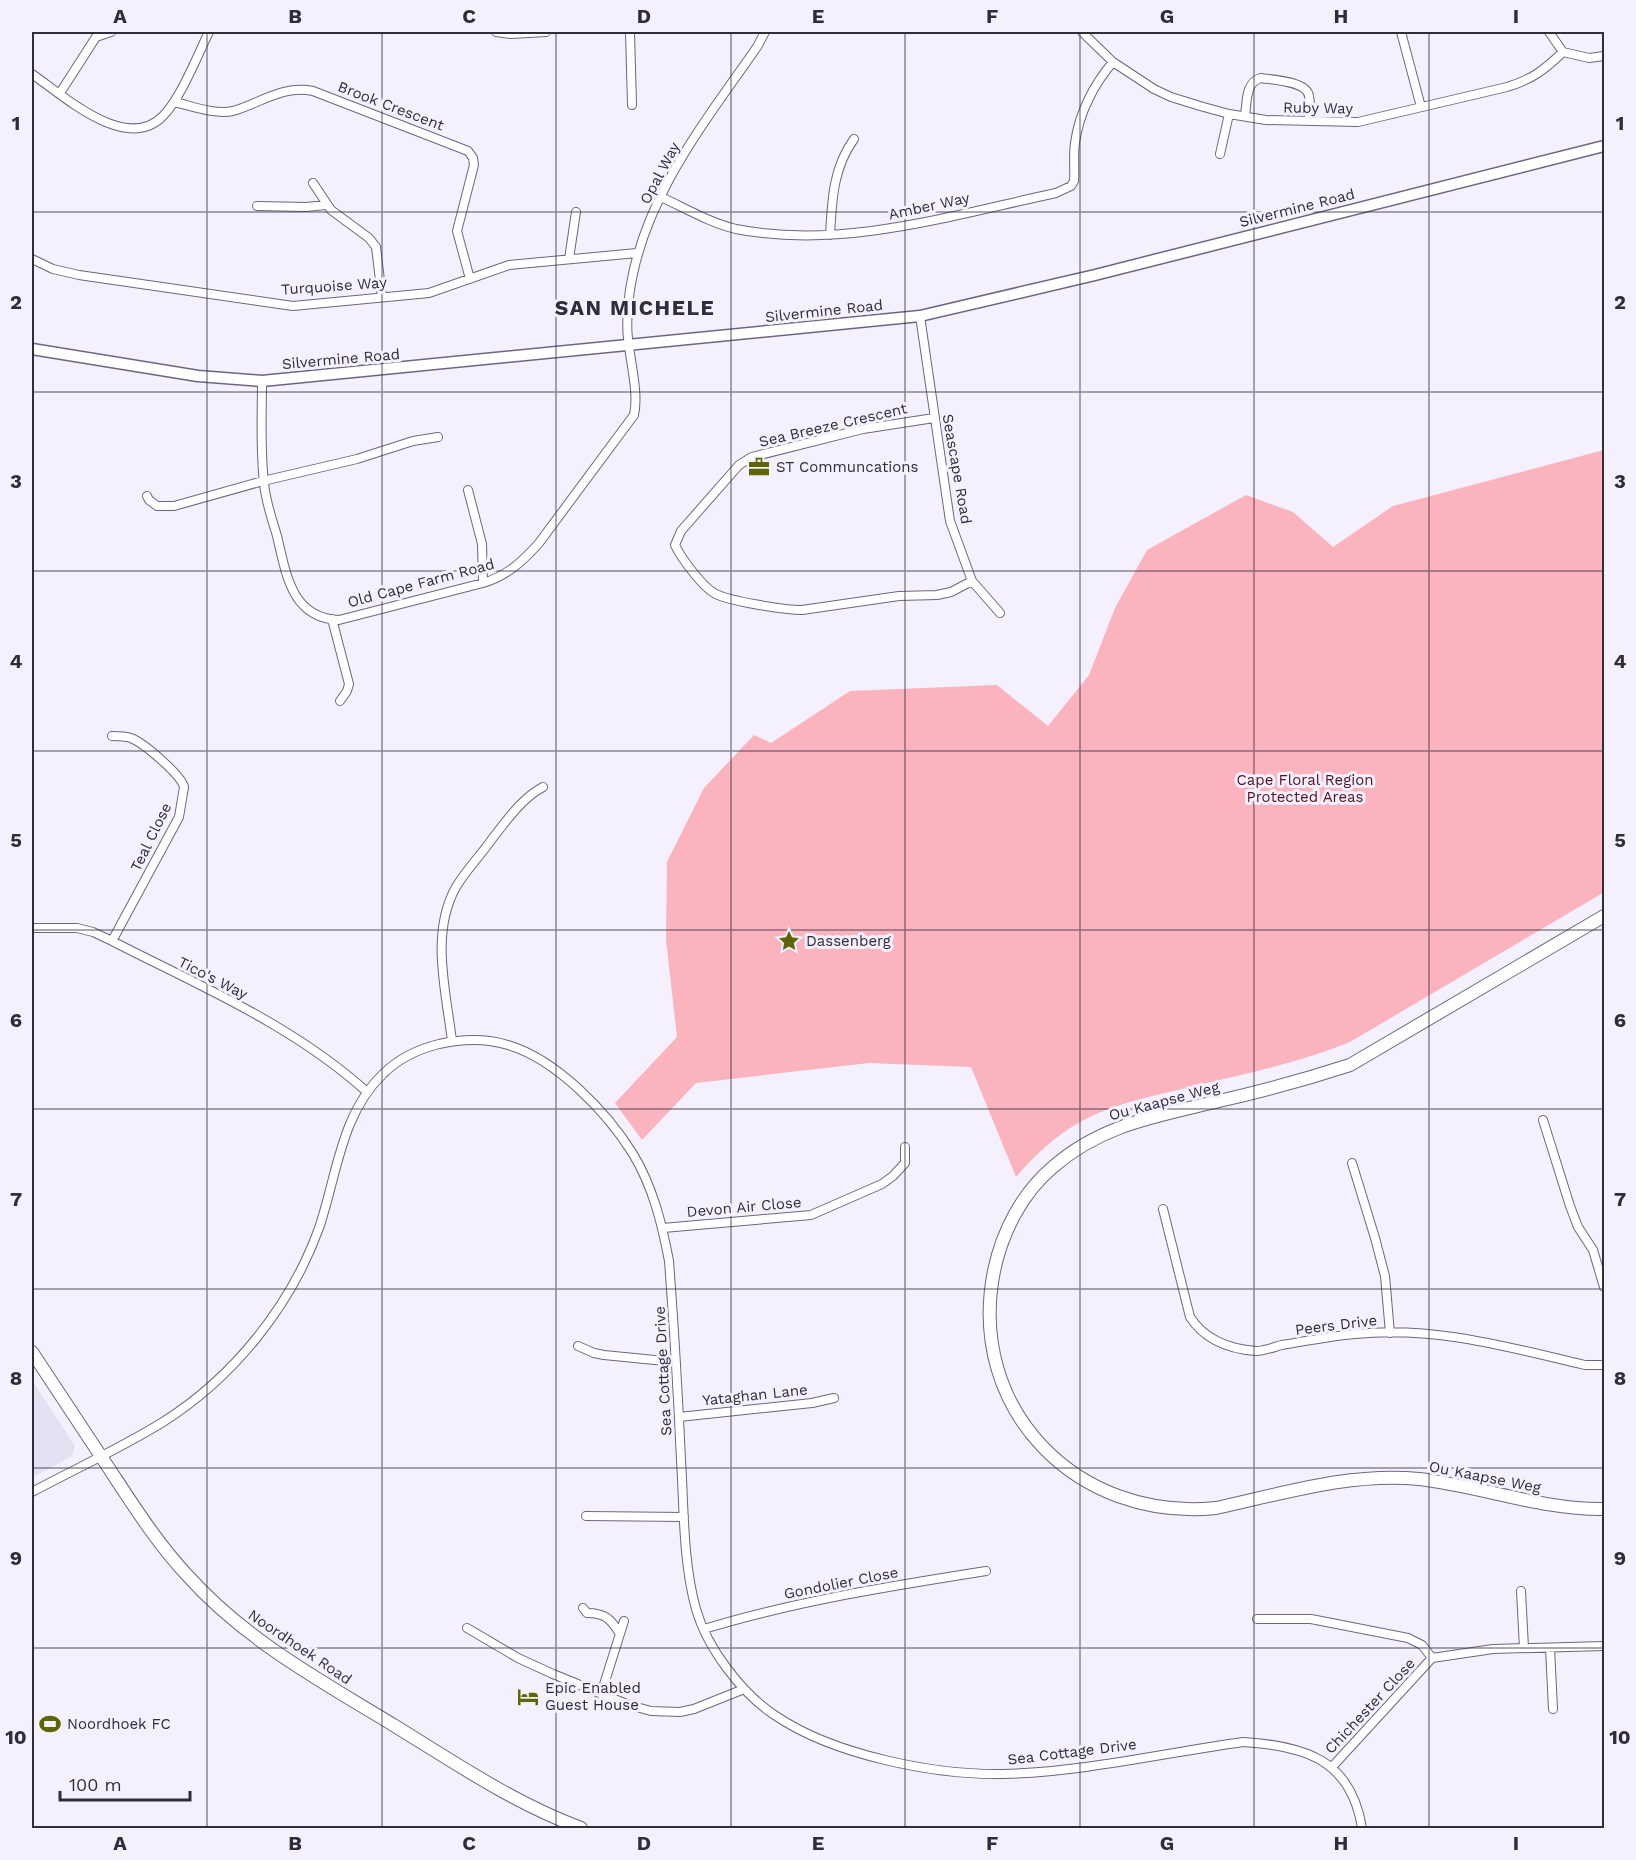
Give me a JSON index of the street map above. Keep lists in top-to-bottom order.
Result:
{
  "streets": {
    "main road": ["Ou Kaapse Weg", "Noordhoek Road"],
    "street": [
      "Brook Crescent",
      "Ruby Way",
      "Opal Way",
      "Amber Way",
      "Silvermine Road",
      "Turquoise Way",
      "Sea Breeze Crescent",
      "Seascape Road",
      "Old Cape Farm Road",
      "Teal Close",
      "Tico's Way",
      "Devon Air Close",
      "Peers Drive",
      "Sea Cottage Drive",
      "Yataghan Lane",
      "Gondolier Close",
      "Chichester Close"
    ]
  },
  "crossings": [
    ["Brook Crescent", "Turquoise Way"],
    ["Ruby Way", "Amber Way"],
    ["Opal Way", "Amber Way"],
    ["Opal Way", "Silvermine Road"],
    ["Opal Way", "Turquoise Way"],
    ["Opal Way", "Old Cape Farm Road"],
    ["Silvermine Road", "Seascape Road"],
    ["Silvermine Road", "Old Cape Farm Road"],
    ["Sea Breeze Crescent", "Seascape Road"],
    ["Teal Close", "Tico's Way"],
    ["Tico's Way", "Sea Cottage Drive"],
    ["Devon Air Close", "Sea Cottage Drive"],
    ["Sea Cottage Drive", "Yataghan Lane"],
    ["Sea Cottage Drive", "Gondolier Close"],
    ["Sea Cottage Drive", "Noordhoek Road"],
    ["Sea Cottage Drive", "Chichester Close"]
  ],
  "districts": ["SAN MICHELE"],
  "parks": ["Cape Floral Region Protected Areas"],
  "places": {
    "office": ["ST Communcations"],
    "place": ["Dassenberg"],
    "hotel": ["Epic Enabled Guest House"],
    "sports": ["Noordhoek FC"]
  },
  "scale_bar": "100 m",
  "grid": {
    "columns": [
      "A",
      "B",
      "C",
      "D",
      "E",
      "F",
      "G",
      "H",
      "I"
    ],
    "rows": [
      "1",
      "2",
      "3",
      "4",
      "5",
      "6",
      "7",
      "8",
      "9",
      "10"
    ]
  }
}
